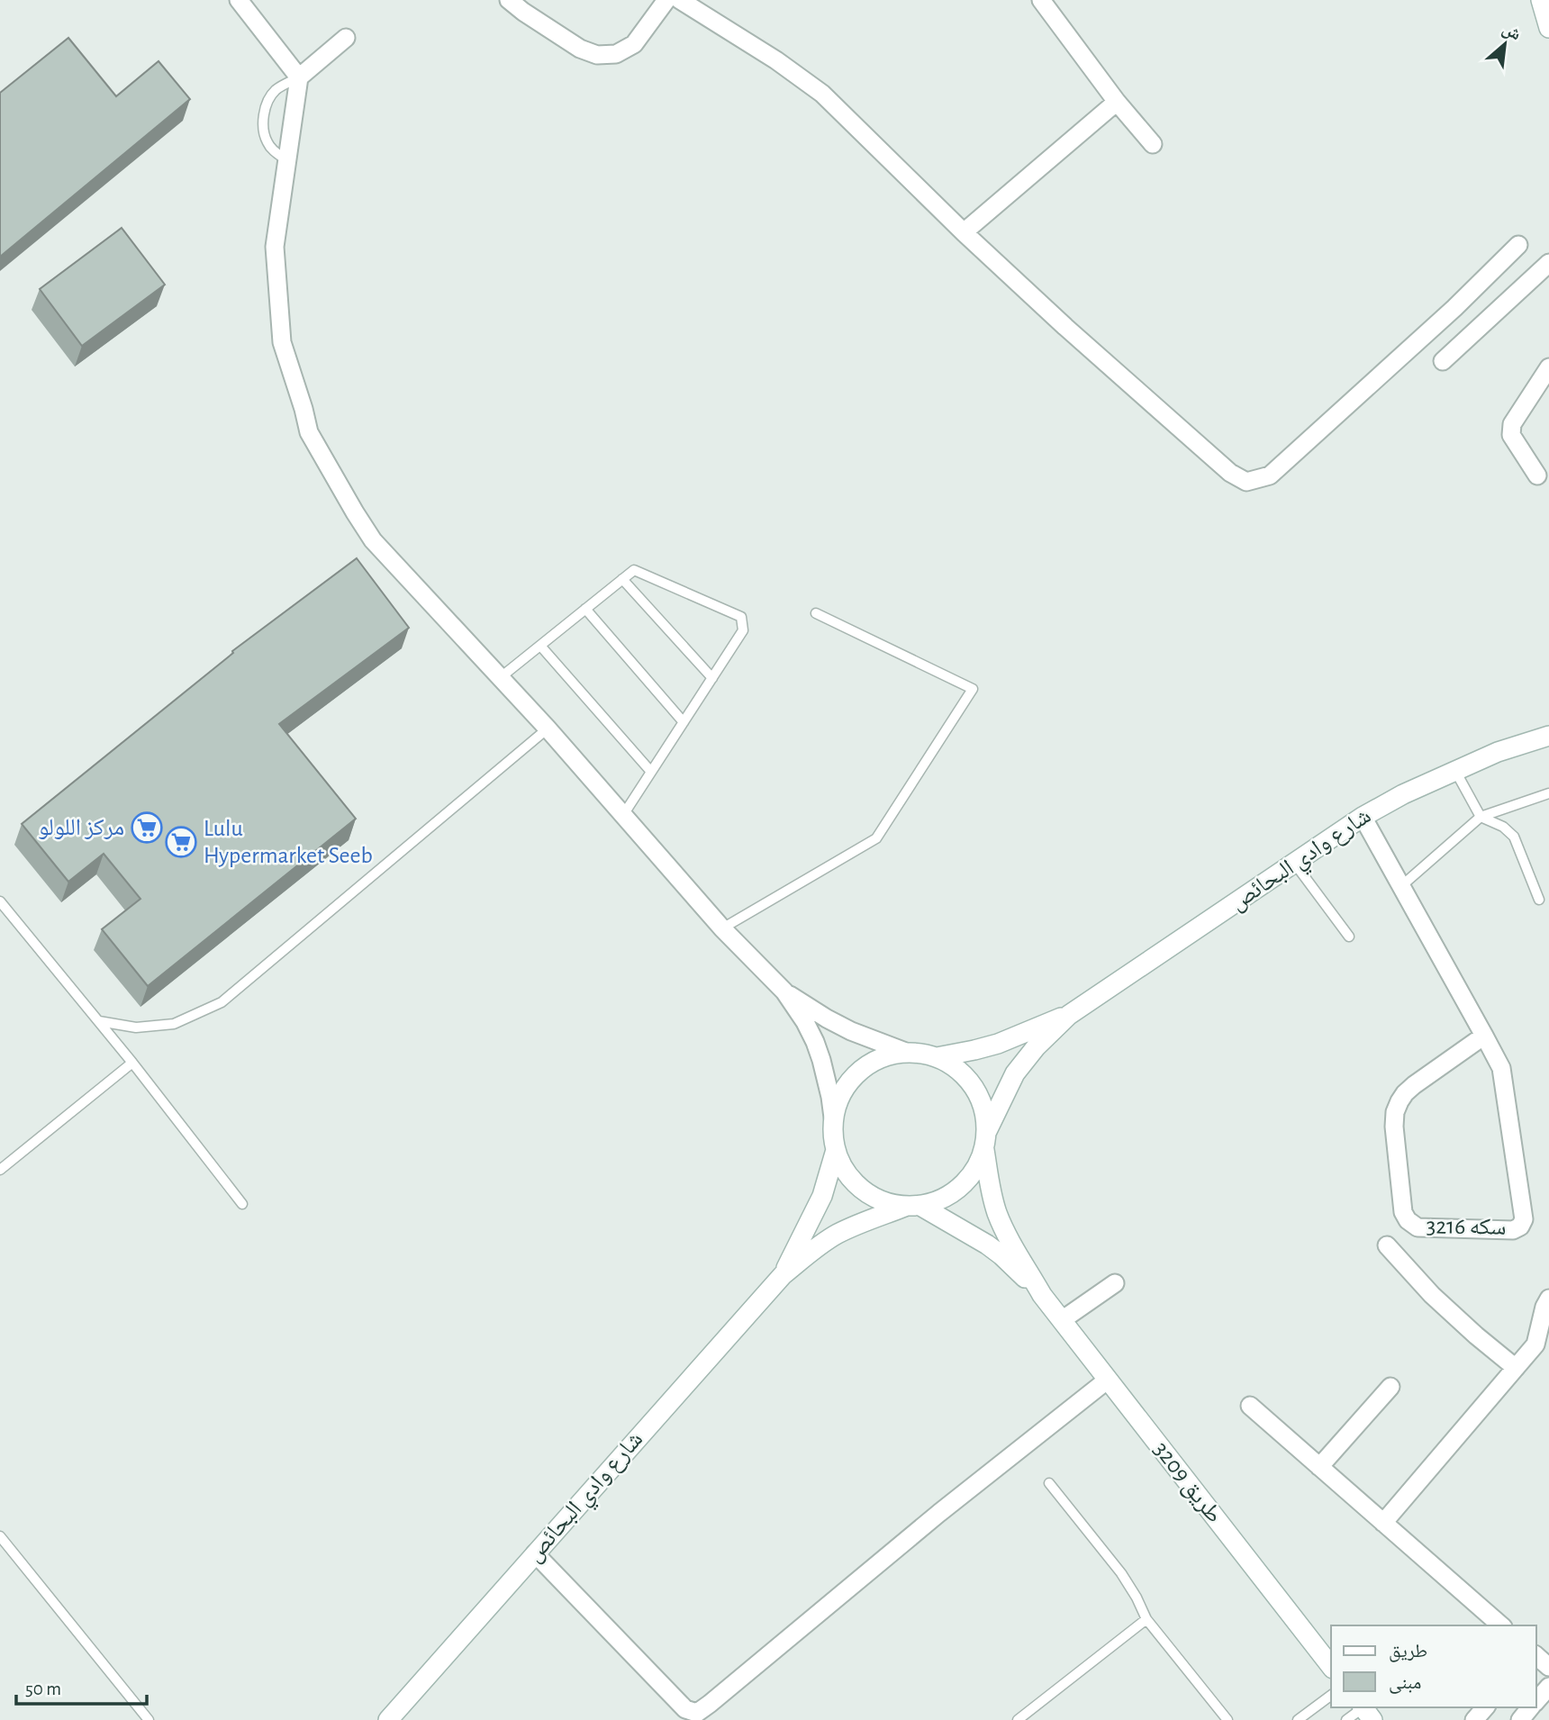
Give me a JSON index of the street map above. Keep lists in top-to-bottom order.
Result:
{
  "streets": {
    "street": ["شارع وادي البحائص", "سكه 3216", "طريق 3209"]
  },
  "crossings": [
    ["شارع وادي البحائص", "سكه 3216"]
  ],
  "places": {
    "supermarket": ["مركز اللولو", "Lulu Hypermarket Seeb"]
  },
  "legend": ["طريق", "مبنى"],
  "scale_bar": "50 m",
  "north": "top right"
}
